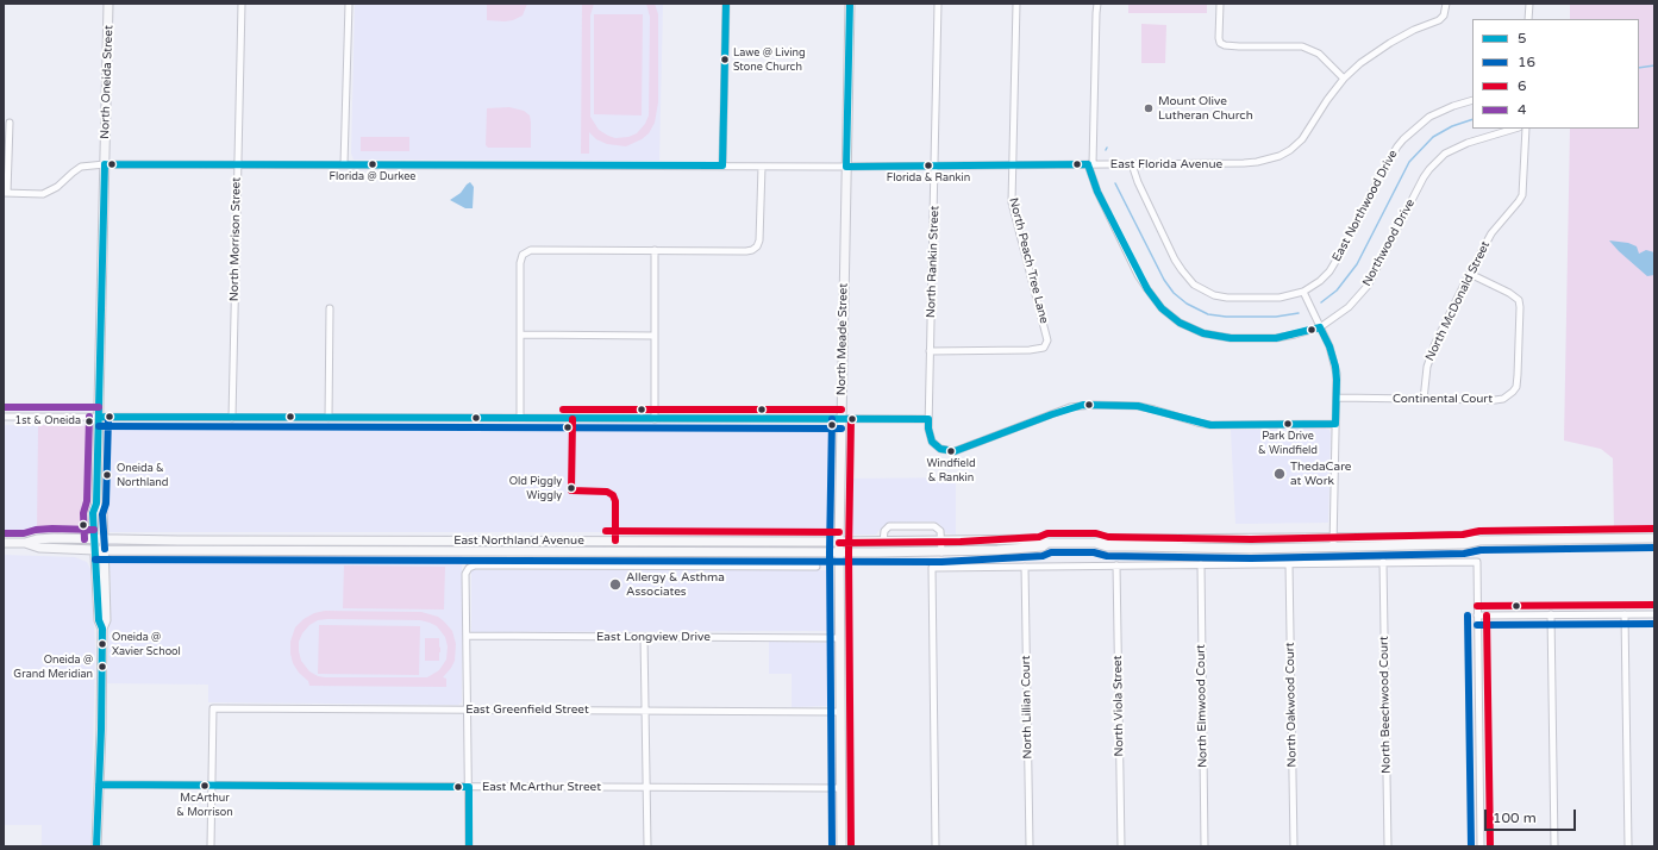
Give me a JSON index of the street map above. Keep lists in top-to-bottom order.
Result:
{
  "streets": {
    "main road": ["North Oneida Street", "North Meade Street", "East Northland Avenue"],
    "street": [
      "East Florida Avenue",
      "East Northwood Drive",
      "North Morrison Street",
      "Northwood Drive",
      "North Peach Tree Lane",
      "North Rankin Street",
      "North McDonald Street",
      "Continental Court",
      "East Longview Drive",
      "North Oakwood Court",
      "North Beechwood Court",
      "North Viola Street",
      "North Elmwood Court",
      "North Lillian Court",
      "East Greenfield Street",
      "East McArthur Street"
    ]
  },
  "crossings": [
    ["North Oneida Street", "East Florida Avenue"],
    ["North Oneida Street", "East Northland Avenue"],
    ["North Oneida Street", "East McArthur Street"],
    ["East Florida Avenue", "East Northwood Drive"],
    ["East Florida Avenue", "North Morrison Street"],
    ["East Florida Avenue", "Northwood Drive"],
    ["East Florida Avenue", "North Peach Tree Lane"],
    ["East Florida Avenue", "North Rankin Street"],
    ["East Florida Avenue", "North Meade Street"],
    ["North Peach Tree Lane", "North Rankin Street"],
    ["North McDonald Street", "Continental Court"],
    ["North Meade Street", "East Northland Avenue"],
    ["North Meade Street", "East Longview Drive"],
    ["North Meade Street", "East Greenfield Street"],
    ["North Meade Street", "East McArthur Street"],
    ["East Greenfield Street", "East McArthur Street"]
  ],
  "places": [
    "Lawe @ Living Stone Church",
    "Mount Olive Lutheran Church",
    "Florida @ Durkee",
    "Florida & Rankin",
    "1st & Oneida",
    "Park Drive & Windfield",
    "Windfield & Rankin",
    "ThedaCare at Work",
    "Oneida & Northland",
    "Old Piggly Wiggly",
    "Allergy & Asthma Associates",
    "Oneida @ Xavier School",
    "Oneida @ Grand Meridian",
    "McArthur & Morrison"
  ],
  "lines": [
    "transit line 5",
    "transit line 4",
    "transit line 6",
    "transit line 16"
  ],
  "legend": [
    "5",
    "16",
    "6",
    "4"
  ],
  "scale_bar": "100 m"
}
